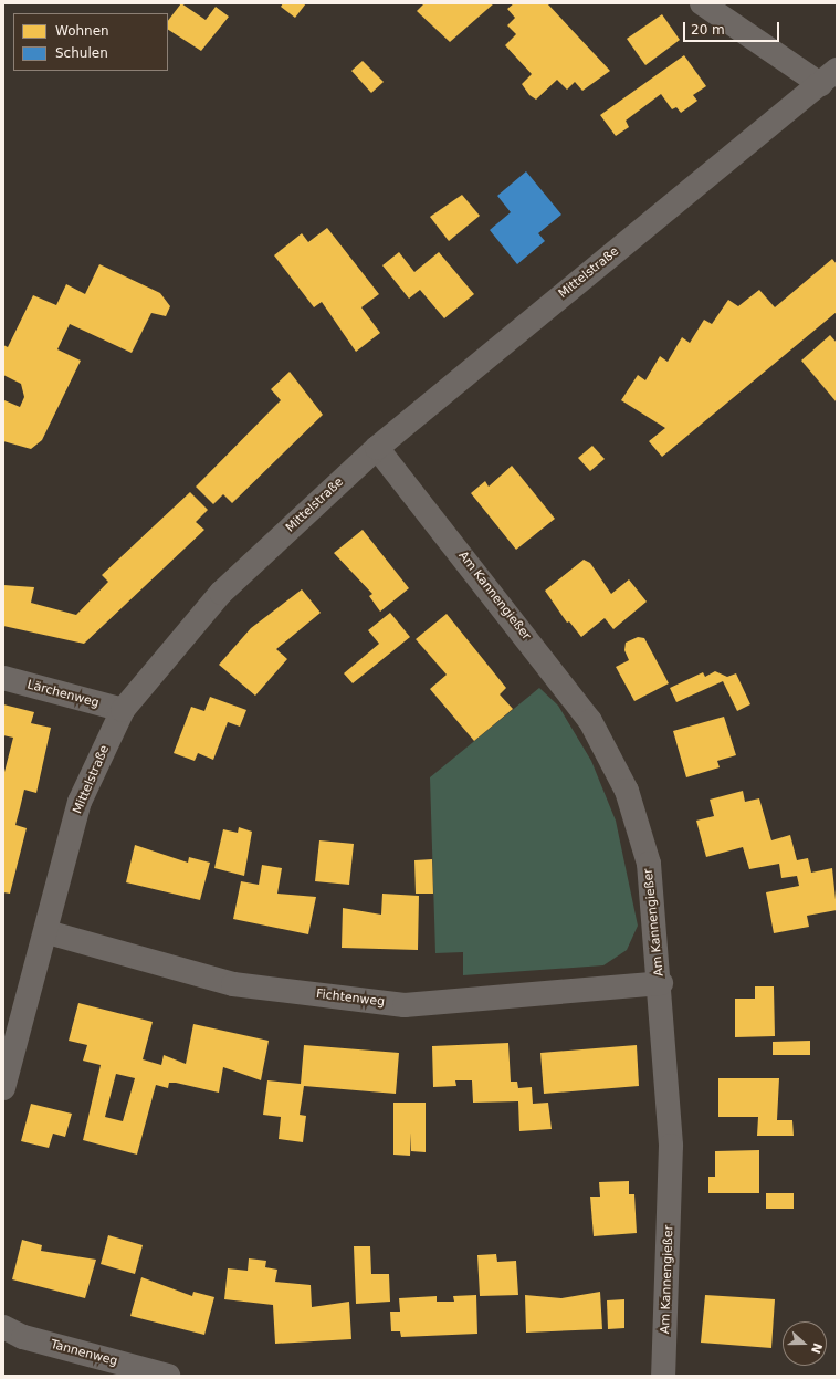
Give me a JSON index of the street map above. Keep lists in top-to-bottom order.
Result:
{
  "streets": {
    "street": [
      "Mittelstraße",
      "Am Kannengießer",
      "Lärchenweg",
      "Fichtenweg",
      "Tannenweg"
    ]
  },
  "crossings": [
    ["Mittelstraße", "Am Kannengießer"],
    ["Mittelstraße", "Lärchenweg"],
    ["Mittelstraße", "Fichtenweg"],
    ["Am Kannengießer", "Fichtenweg"]
  ],
  "legend": ["Wohnen", "Schulen"],
  "scale_bar": "20 m",
  "north": "right"
}
